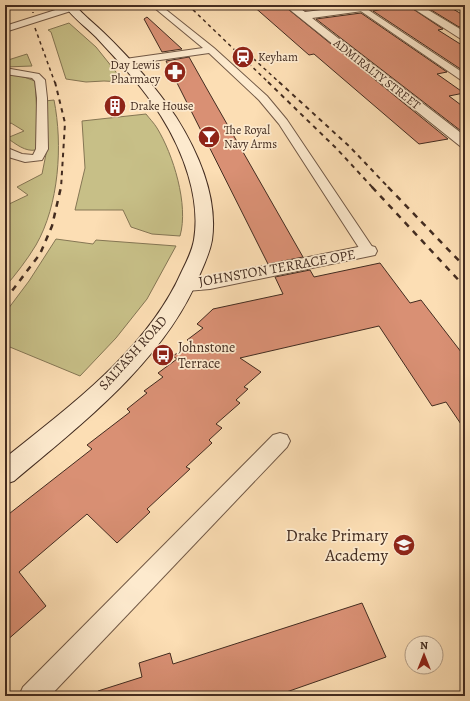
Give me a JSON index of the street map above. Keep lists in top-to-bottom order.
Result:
{
  "streets": {
    "street": ["ADMIRALTY STREET", "JOHNSTON TERRACE OPE", "SALTASH ROAD"]
  },
  "crossings": [
    ["JOHNSTON TERRACE OPE", "SALTASH ROAD"]
  ],
  "places": {
    "station": ["Keyham"],
    "pharmacy": ["Day Lewis Pharmacy"],
    "building": ["Drake House"],
    "bar": ["The Royal Navy Arms"],
    "bus stop": ["Johnstone Terrace"],
    "school or university": ["Drake Primary Academy"]
  },
  "north": "top"
}
